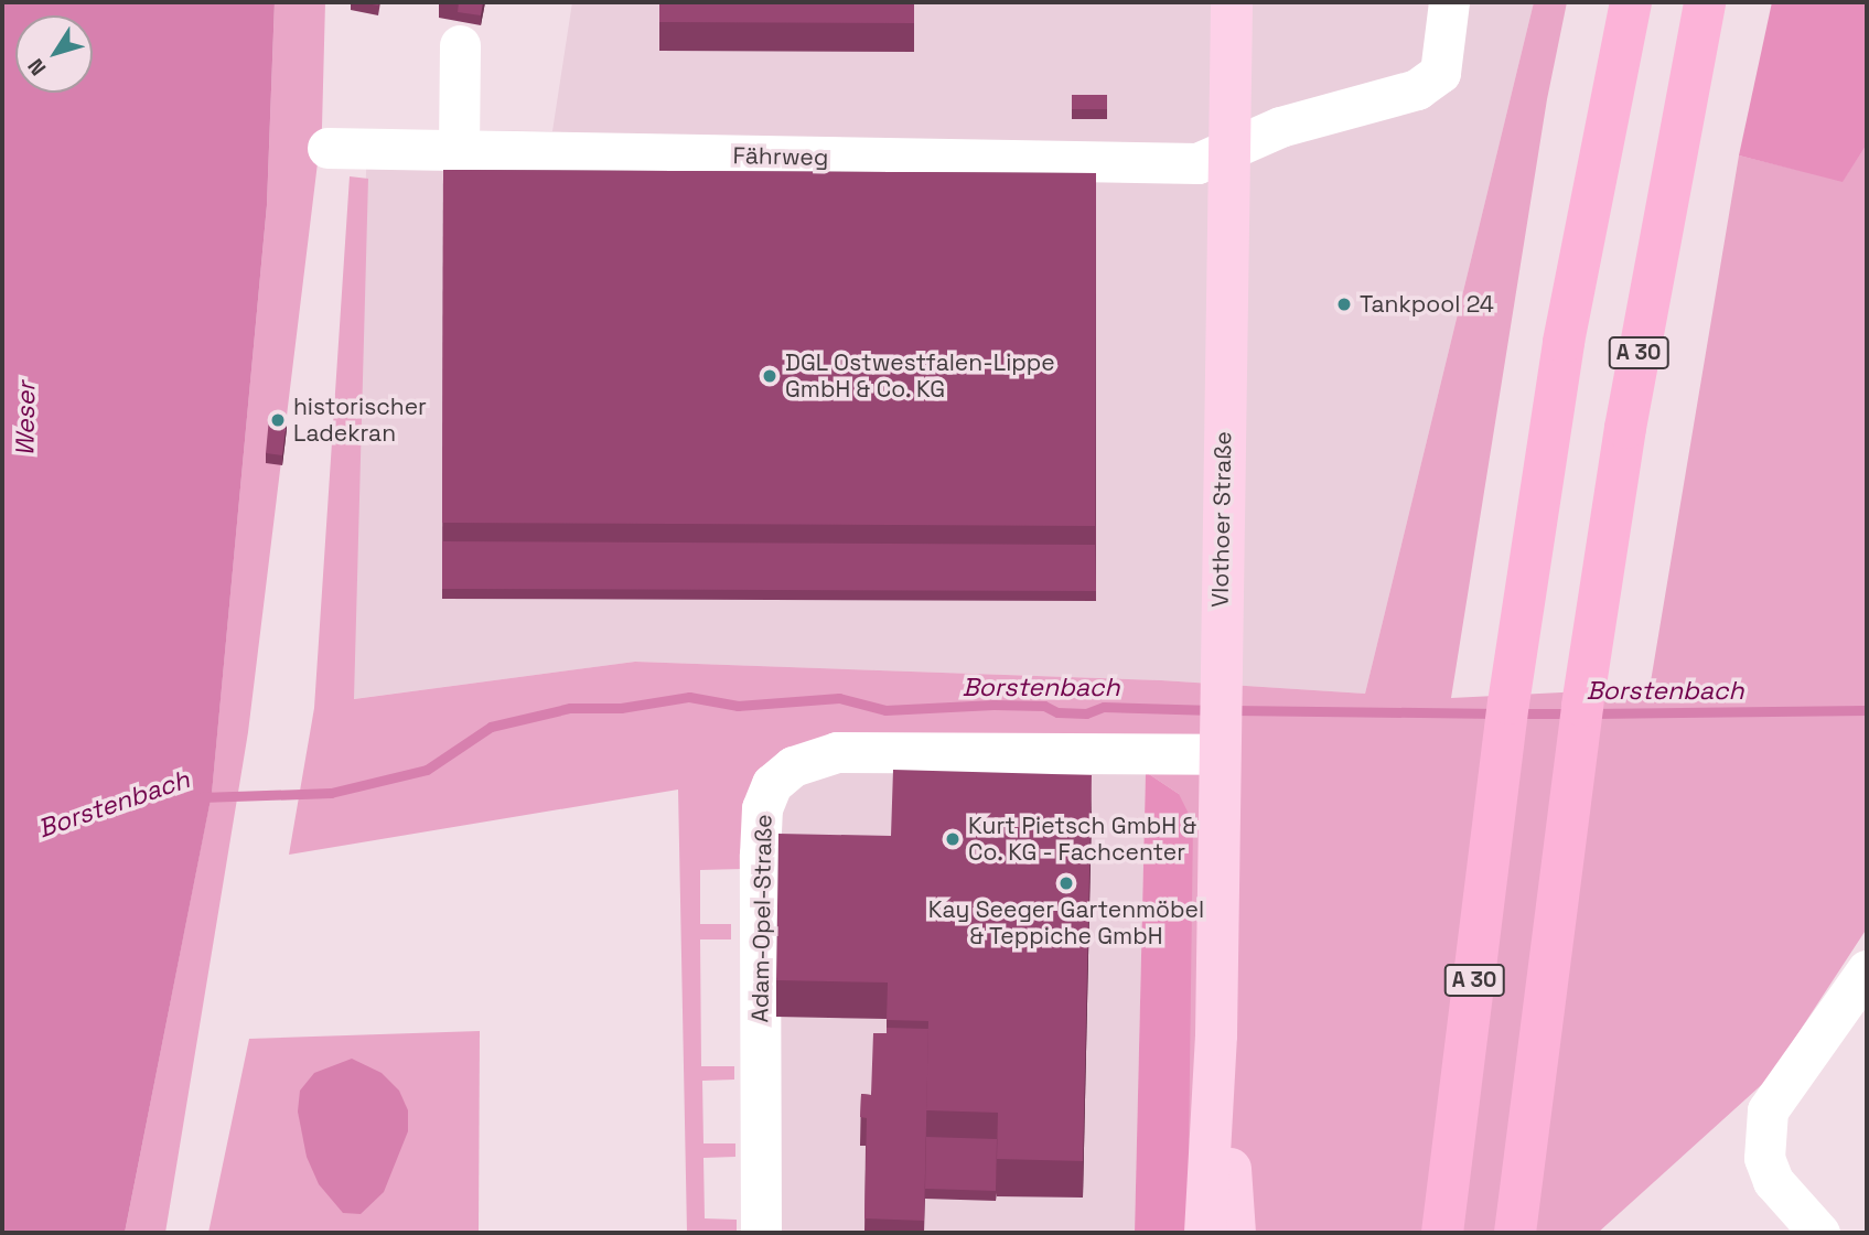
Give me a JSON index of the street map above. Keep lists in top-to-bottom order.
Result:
{
  "streets": {
    "highway": ["A 30"],
    "main road": ["Vlothoer Straße"],
    "street": ["Fährweg", "Adam-Opel-Straße"]
  },
  "crossings": [
    ["Fährweg", "Vlothoer Straße"],
    ["Vlothoer Straße", "Adam-Opel-Straße"]
  ],
  "water": ["Weser", "Borstenbach"],
  "places": [
    "Tankpool 24",
    "DGL Ostwestfalen-Lippe GmbH & Co. KG",
    "historischer Ladekran",
    "Kurt Pietsch GmbH & Co. KG - Fachcenter",
    "Kay Seeger Gartenmöbel & Teppiche GmbH"
  ],
  "north": "bottom left"
}
